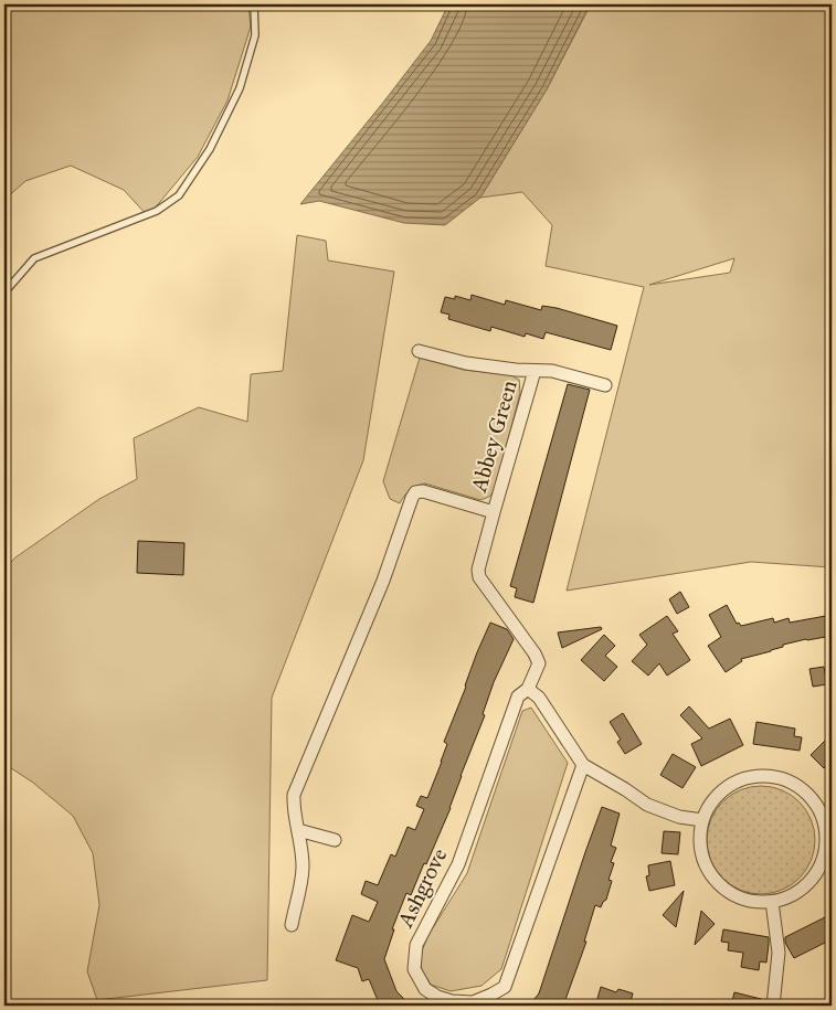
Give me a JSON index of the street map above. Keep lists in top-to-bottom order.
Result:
{
  "streets": {
    "street": ["Abbey Green", "Ashgrove"]
  },
  "crossings": [
    ["Abbey Green", "Ashgrove"]
  ]
}
